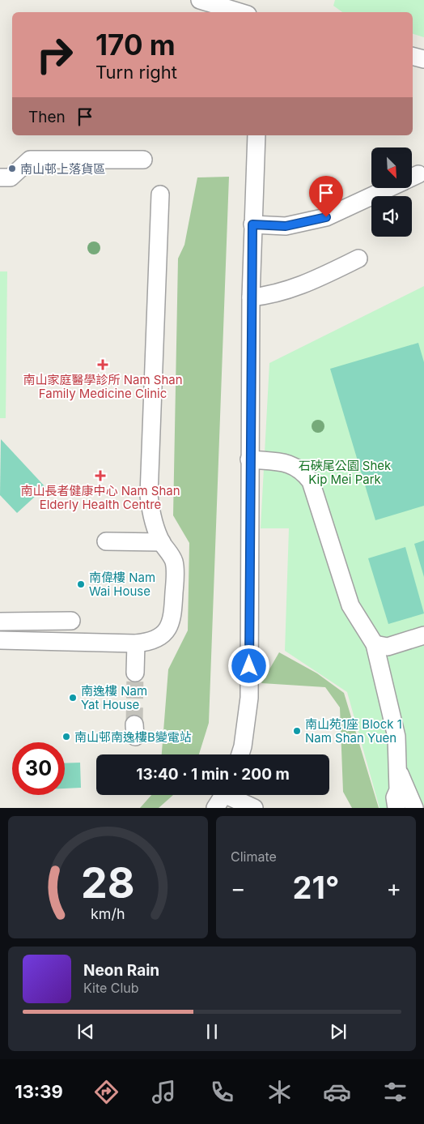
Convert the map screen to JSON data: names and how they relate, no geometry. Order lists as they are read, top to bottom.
{
  "parks": ["石硤尾公園 Shek Kip Mei Park"],
  "places": {
    "other": [
      "南山邨上落貨區",
      "南偉樓 Nam Wai House",
      "南逸樓 Nam Yat House",
      "南山苑1座 Block 1 Nam Shan Yuen",
      "南山邨南逸樓B變電站"
    ],
    "health": ["南山家庭醫學診所 Nam Shan Family Medicine Clinic", "南山長者健康中心 Nam Shan Elderly Health Centre"]
  },
  "north": "bottom right",
  "page": {
    "turn": ["170 m", "Turn right"],
    "then": "Then",
    "limit": "30",
    "trip": "13:40 · 1 min · 200 m",
    "tile": "Climate",
    "heat": ["−", "21°", "+"],
    "song": ["Neon Rain", "Kite Club"],
    "tabs": "13:39",
    "gauge": ["28", "km/h"]
  }
}
